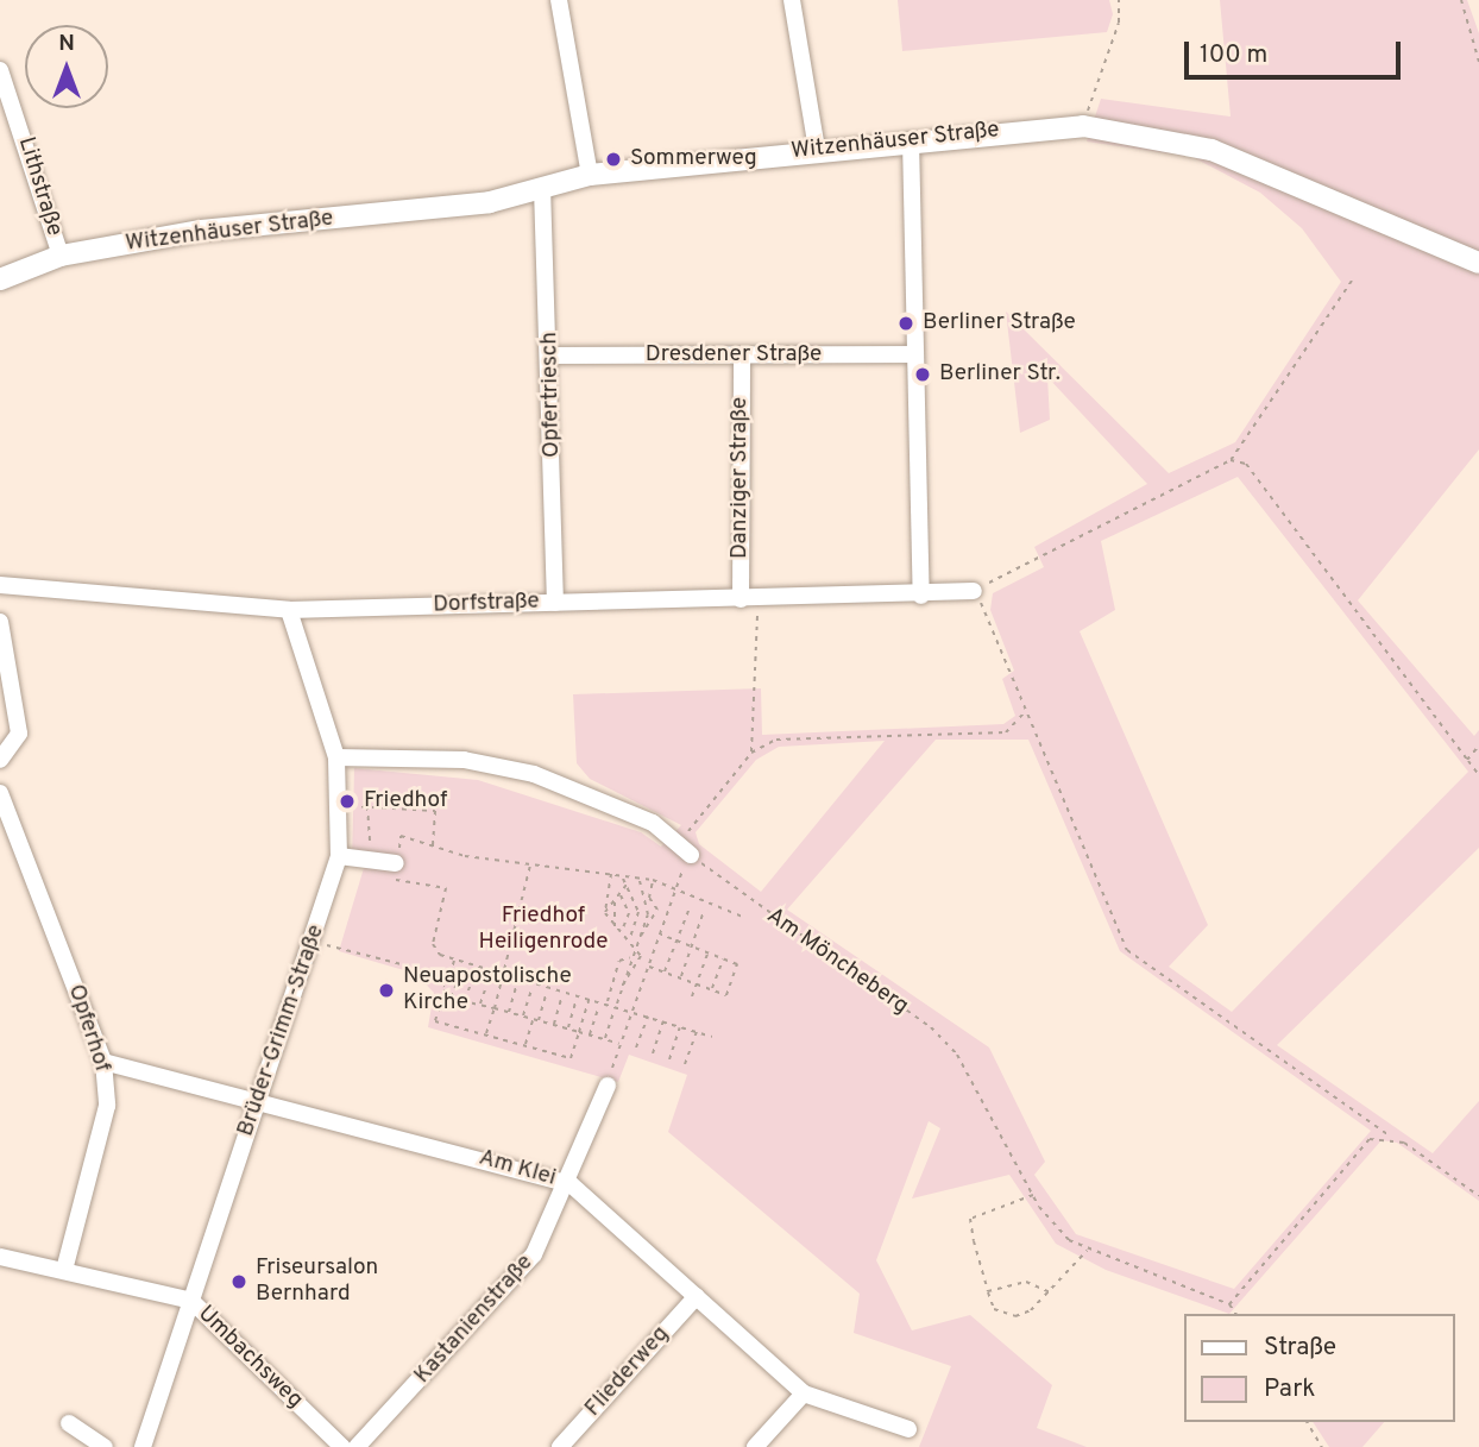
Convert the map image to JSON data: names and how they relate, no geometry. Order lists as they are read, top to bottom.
{
  "streets": {
    "main road": ["Witzenhäuser Straße"],
    "street": [
      "Lithstraße",
      "Dresdener Straße",
      "Opfertriesch",
      "Danziger Straße",
      "Dorfstraße",
      "Opferhof",
      "Brüder-Grimm-Straße",
      "Am Klei",
      "Kastanienstraße",
      "Umbachsweg",
      "Fliederweg"
    ],
    "path": ["Am Möncheberg"]
  },
  "crossings": [
    ["Witzenhäuser Straße", "Lithstraße"],
    ["Witzenhäuser Straße", "Opfertriesch"],
    ["Dresdener Straße", "Opfertriesch"],
    ["Dresdener Straße", "Danziger Straße"],
    ["Opfertriesch", "Dorfstraße"],
    ["Danziger Straße", "Dorfstraße"],
    ["Dorfstraße", "Brüder-Grimm-Straße"],
    ["Opferhof", "Am Klei"],
    ["Opferhof", "Umbachsweg"],
    ["Brüder-Grimm-Straße", "Am Klei"],
    ["Brüder-Grimm-Straße", "Umbachsweg"],
    ["Am Klei", "Kastanienstraße"],
    ["Am Klei", "Fliederweg"]
  ],
  "parks": ["Friedhof Heiligenrode"],
  "places": [
    "Sommerweg",
    "Berliner Straße",
    "Berliner Str.",
    "Friedhof",
    "Neuapostolische Kirche",
    "Friseursalon Bernhard"
  ],
  "legend": ["Straße", "Park"],
  "scale_bar": "100 m",
  "north": "top"
}
